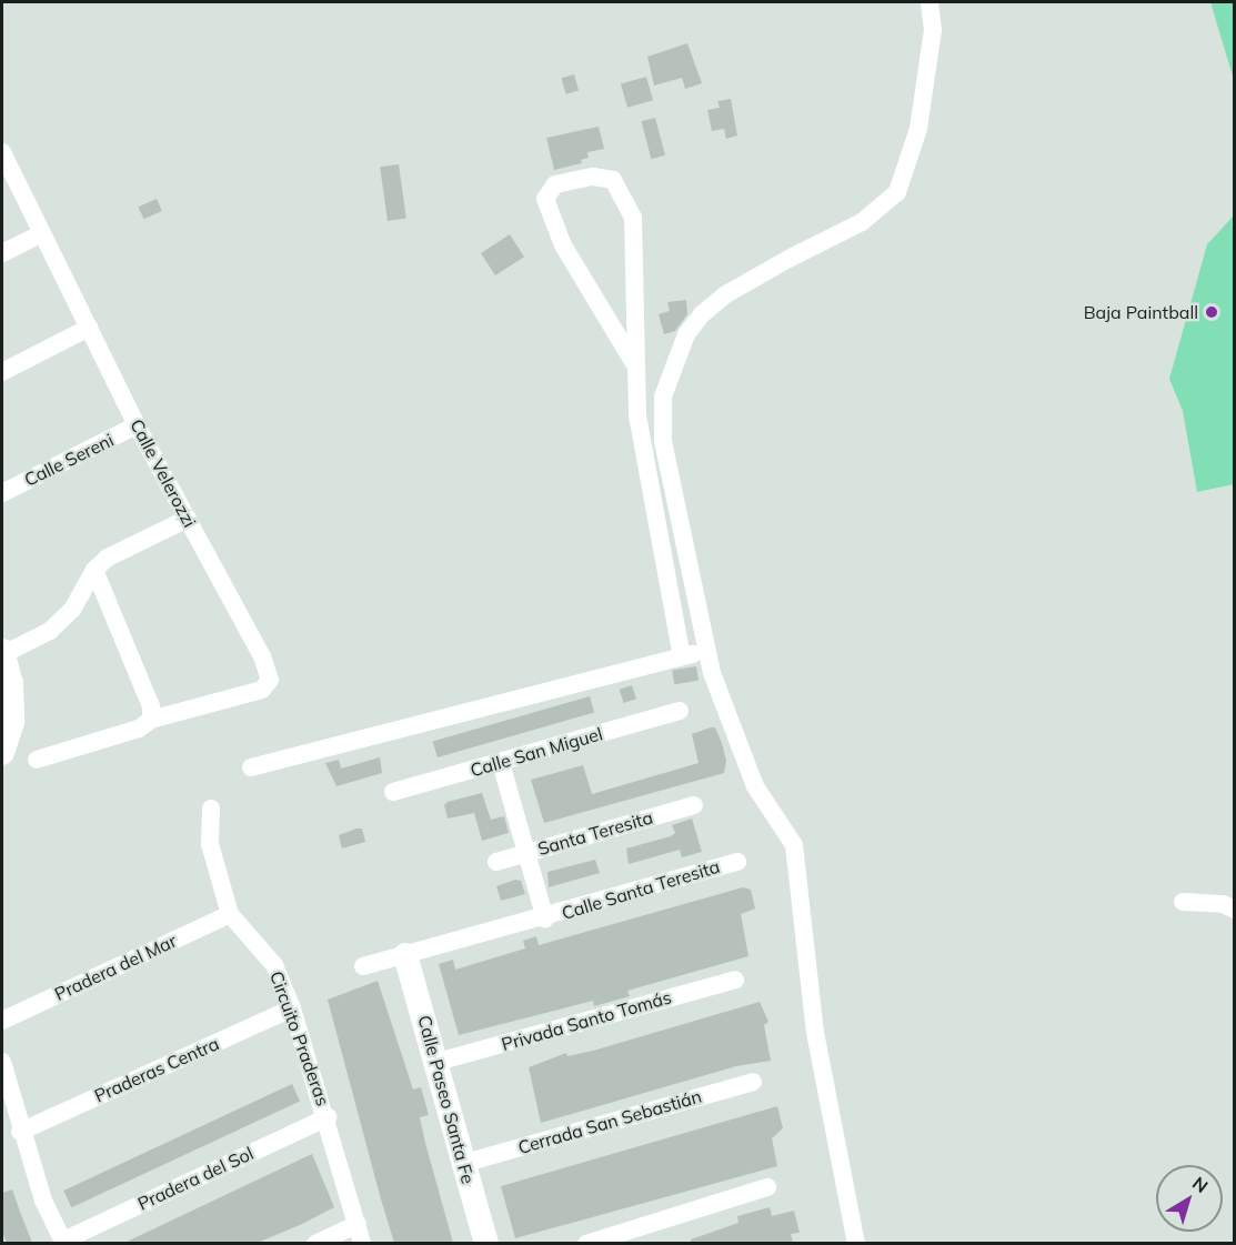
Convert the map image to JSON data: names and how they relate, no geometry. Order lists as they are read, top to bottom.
{
  "streets": {
    "street": [
      "Calle Sereni",
      "Calle Velerozzi",
      "Calle San Miguel",
      "Santa Teresita",
      "Calle Santa Teresita",
      "Pradera del Mar",
      "Privada Santo Tomás",
      "Circuito Praderas",
      "Praderas Centra",
      "Calle Paseo Santa Fe",
      "Cerrada San Sebastián",
      "Pradera del Sol"
    ]
  },
  "crossings": [
    ["Calle Sereni", "Calle Velerozzi"],
    ["Calle San Miguel", "Calle Santa Teresita"],
    ["Santa Teresita", "Calle Santa Teresita"],
    ["Calle Santa Teresita", "Calle Paseo Santa Fe"],
    ["Pradera del Mar", "Circuito Praderas"],
    ["Privada Santo Tomás", "Calle Paseo Santa Fe"],
    ["Circuito Praderas", "Praderas Centra"],
    ["Circuito Praderas", "Pradera del Sol"],
    ["Calle Paseo Santa Fe", "Cerrada San Sebastián"]
  ],
  "places": ["Baja Paintball"],
  "north": "top right"
}
